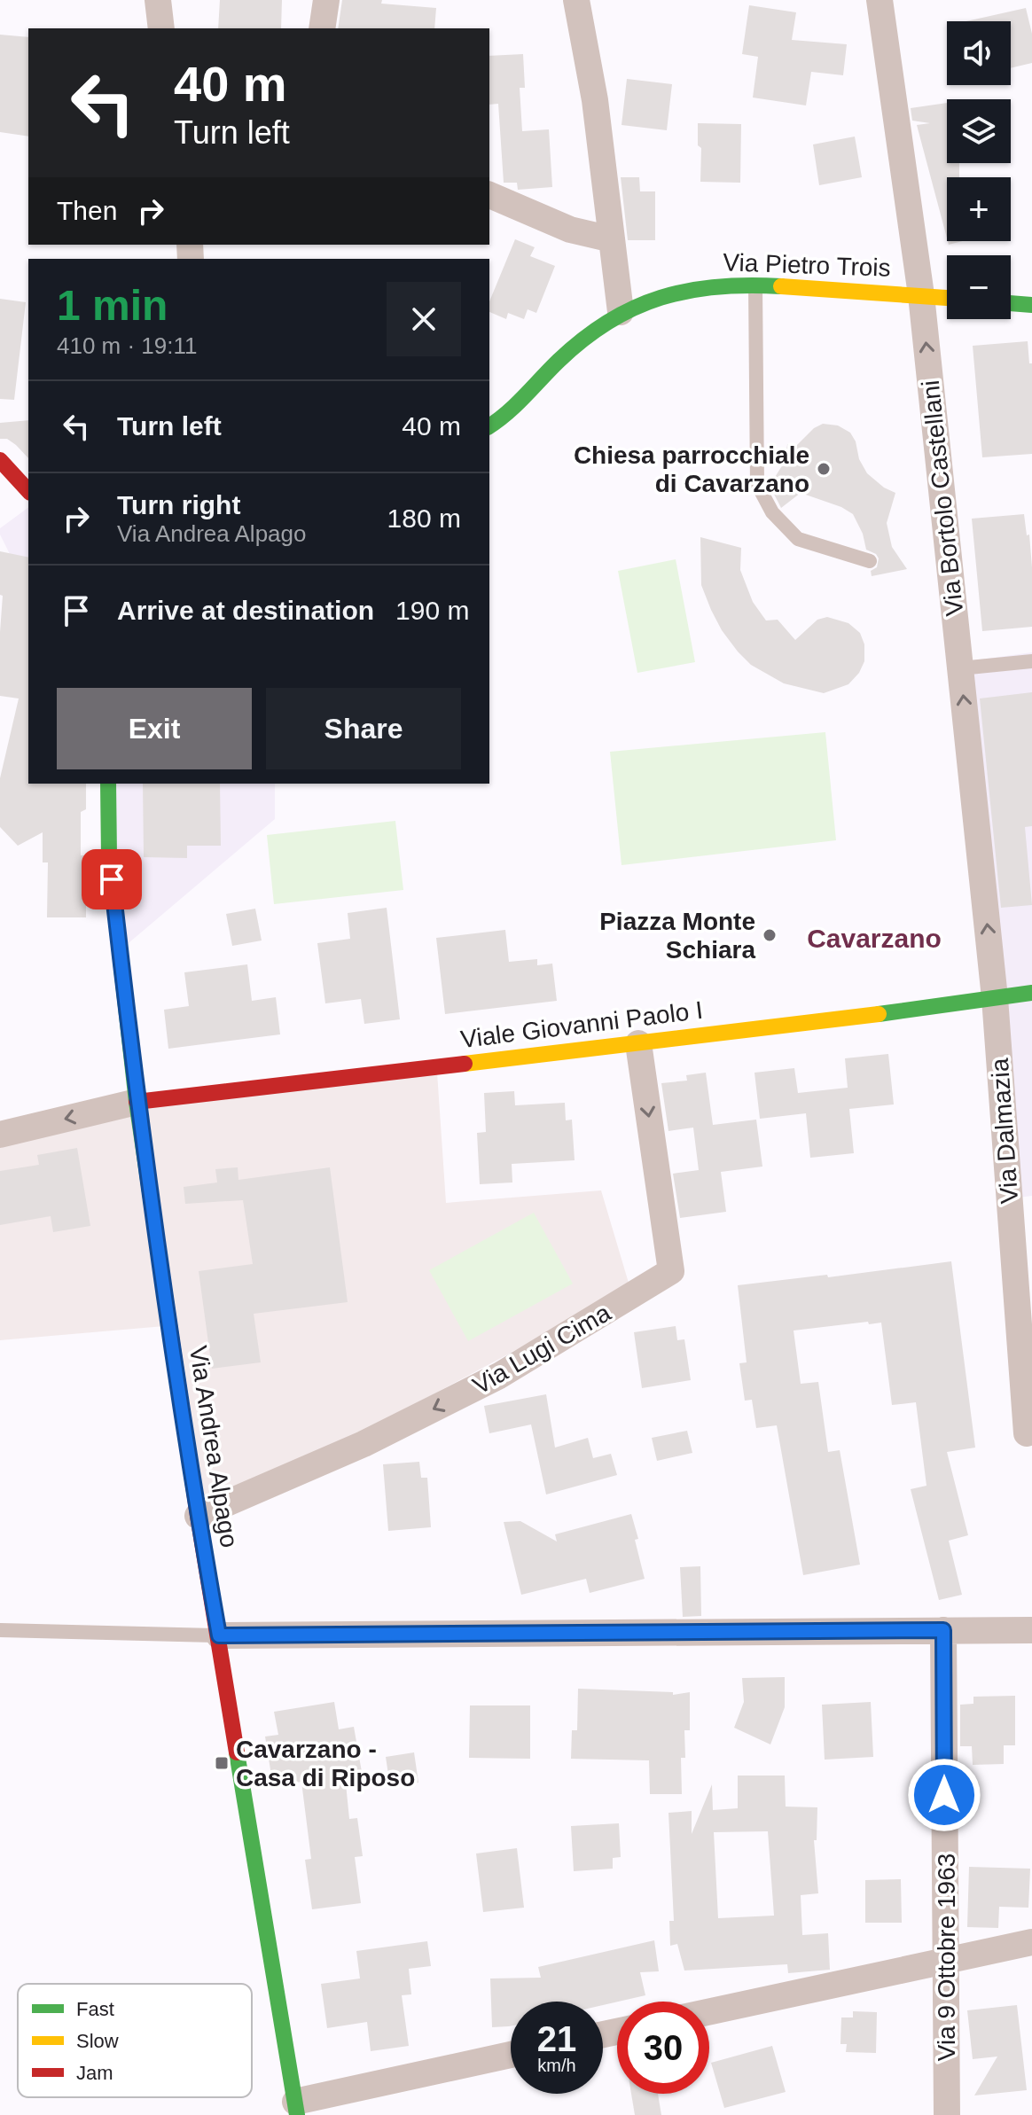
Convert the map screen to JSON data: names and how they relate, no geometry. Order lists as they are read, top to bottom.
{
  "streets": {
    "street": [
      "Via Pietro Trois",
      "Via Bortolo Castellani",
      "Viale Giovanni Paolo I",
      "Via Dalmazia",
      "Via Lugi Cima",
      "Via Andrea Alpago",
      "Via 9 Ottobre 1963"
    ]
  },
  "crossings": [
    ["Via Pietro Trois", "Via Bortolo Castellani"],
    ["Via Bortolo Castellani", "Viale Giovanni Paolo I"],
    ["Via Bortolo Castellani", "Via Dalmazia"],
    ["Viale Giovanni Paolo I", "Via Dalmazia"],
    ["Viale Giovanni Paolo I", "Via Lugi Cima"],
    ["Viale Giovanni Paolo I", "Via Andrea Alpago"],
    ["Via Lugi Cima", "Via Andrea Alpago"]
  ],
  "one_way": ["Via Bortolo Castellani", "Via Lugi Cima"],
  "districts": ["Cavarzano"],
  "places": {
    "other": ["Chiesa parrocchiale di Cavarzano", "Piazza Monte Schiara"],
    "transit": ["Cavarzano - Casa di Riposo"]
  },
  "legend": ["Fast", "Slow", "Jam"],
  "page": {
    "map_buttons": ["+", "−"],
    "turn": ["40 m", "Turn left"],
    "then": "Then",
    "heading": ["1 min", "410 m · 19:11"],
    "list": [
      {
        "name": "Turn left",
        "value": "40 m"
      },
      {
        "name": "Turn right",
        "note": "Via Andrea Alpago",
        "value": "180 m"
      },
      {
        "name": "Arrive at destination",
        "value": "190 m"
      }
    ],
    "buttons": ["Exit", "Share"],
    "speed": "21 km/h",
    "limit": "30"
  }
}
